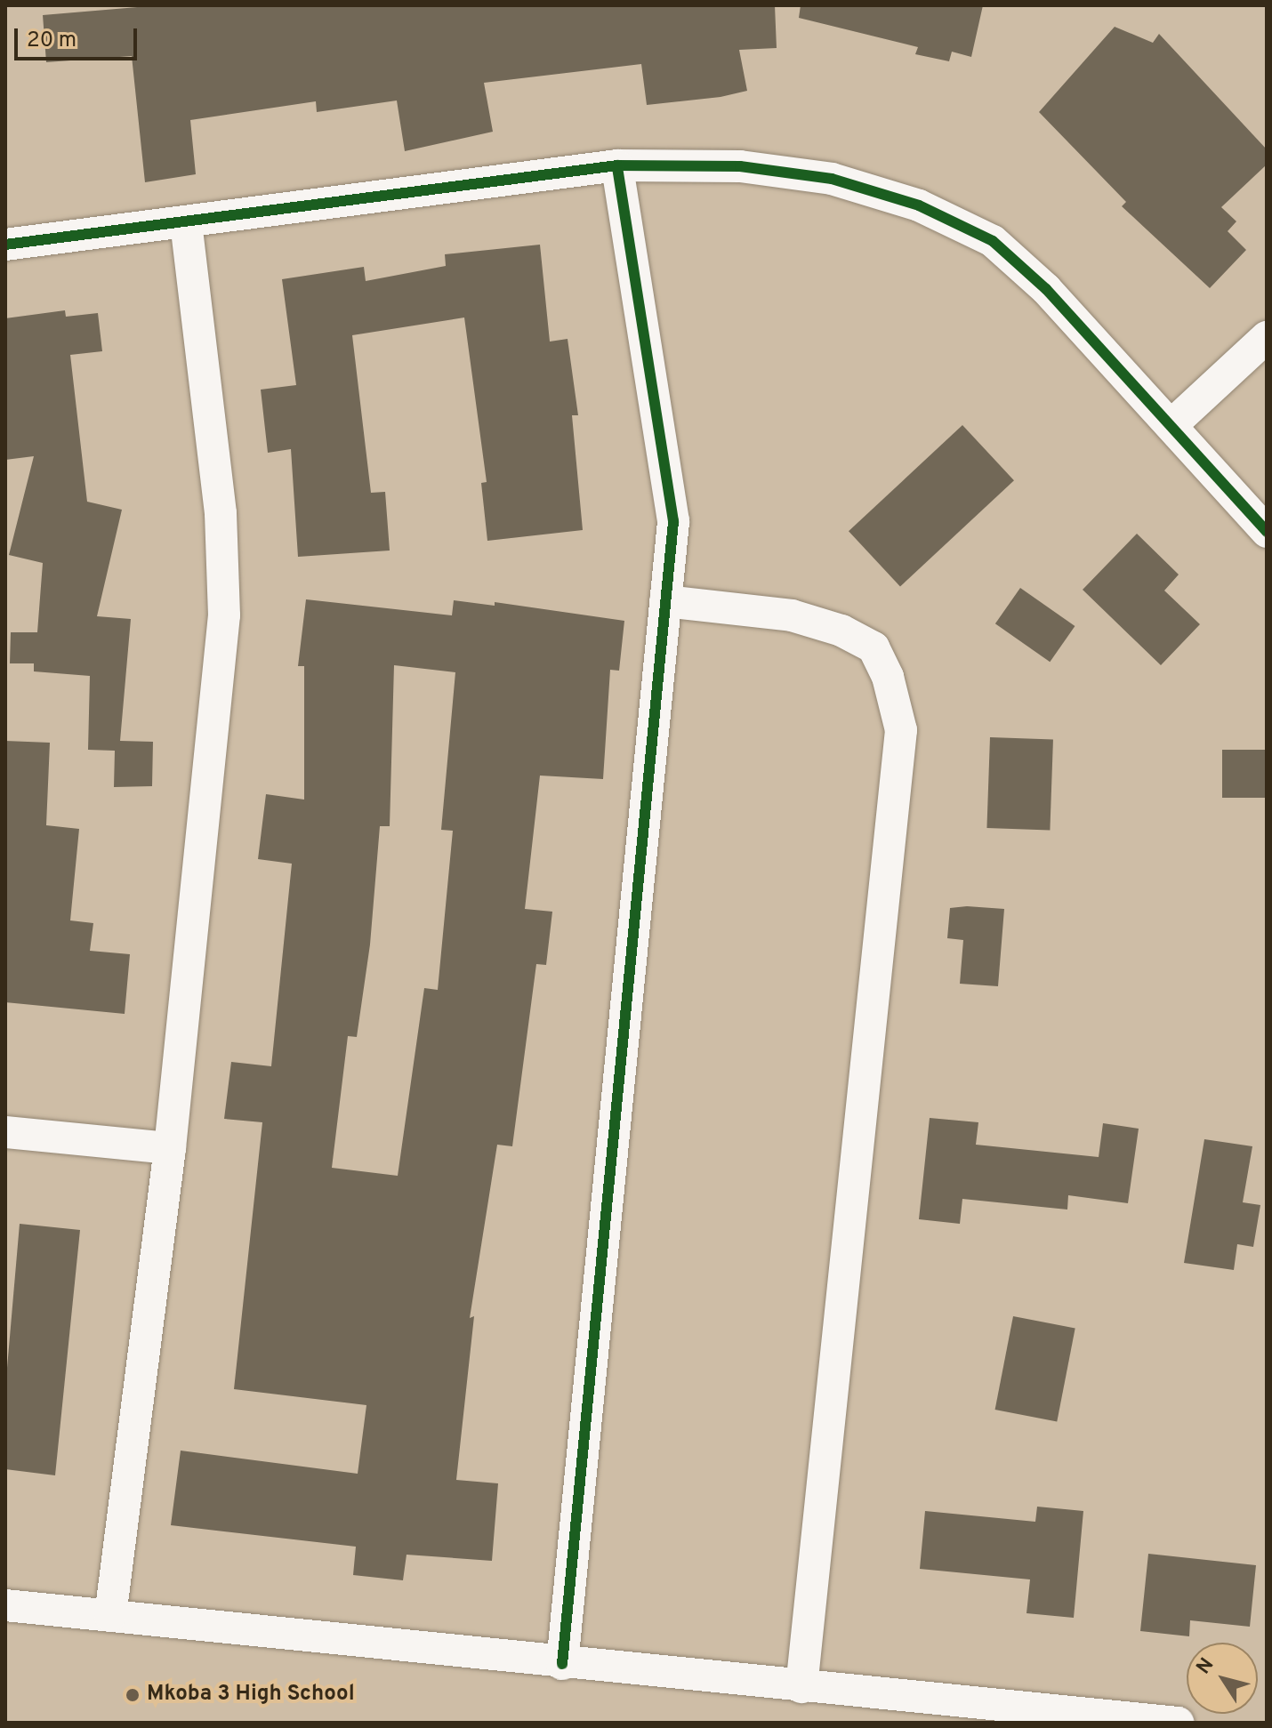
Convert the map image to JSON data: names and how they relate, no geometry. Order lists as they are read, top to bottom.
{
  "places": ["Mkoba 3 High School"],
  "scale_bar": "20 m",
  "north": "top left"
}
